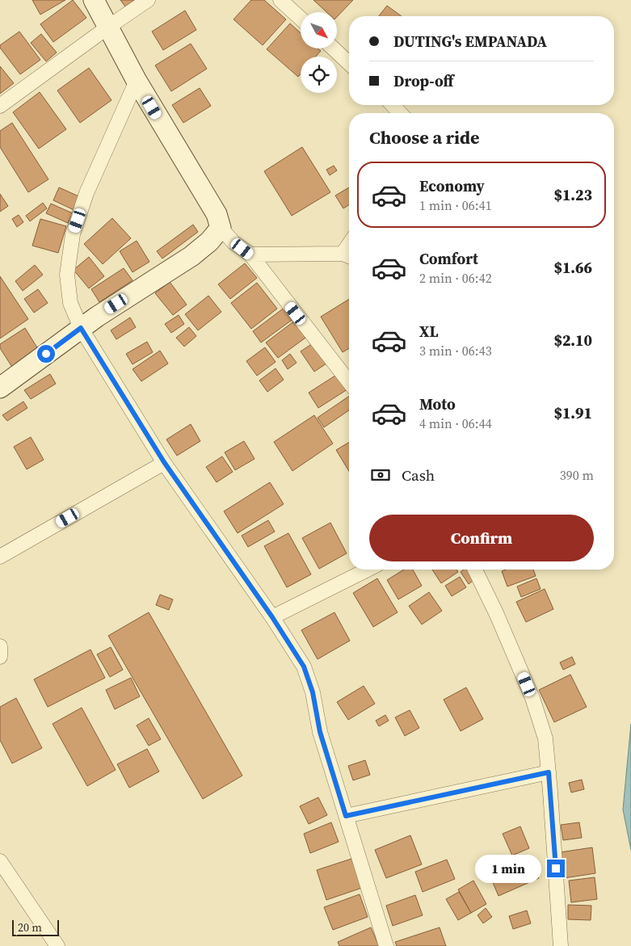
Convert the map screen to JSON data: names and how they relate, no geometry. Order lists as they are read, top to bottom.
{
  "scale_bar": "20 m",
  "north": "bottom right",
  "page": {
    "banner": ["DUTING's EMPANADA", "Drop-off"],
    "heading": "Choose a ride",
    "list": [
      {
        "name": "Economy",
        "note": "1 min · 06:41",
        "value": "$1.23"
      },
      {
        "name": "Comfort",
        "note": "2 min · 06:42",
        "value": "$1.66"
      },
      {
        "name": "XL",
        "note": "3 min · 06:43",
        "value": "$2.10"
      },
      {
        "name": "Moto",
        "note": "4 min · 06:44",
        "value": "$1.91"
      }
    ],
    "pay": ["Cash", "390 m"],
    "buttons": "Confirm",
    "bubble": "1 min",
    "scale": "20 m"
  }
}
